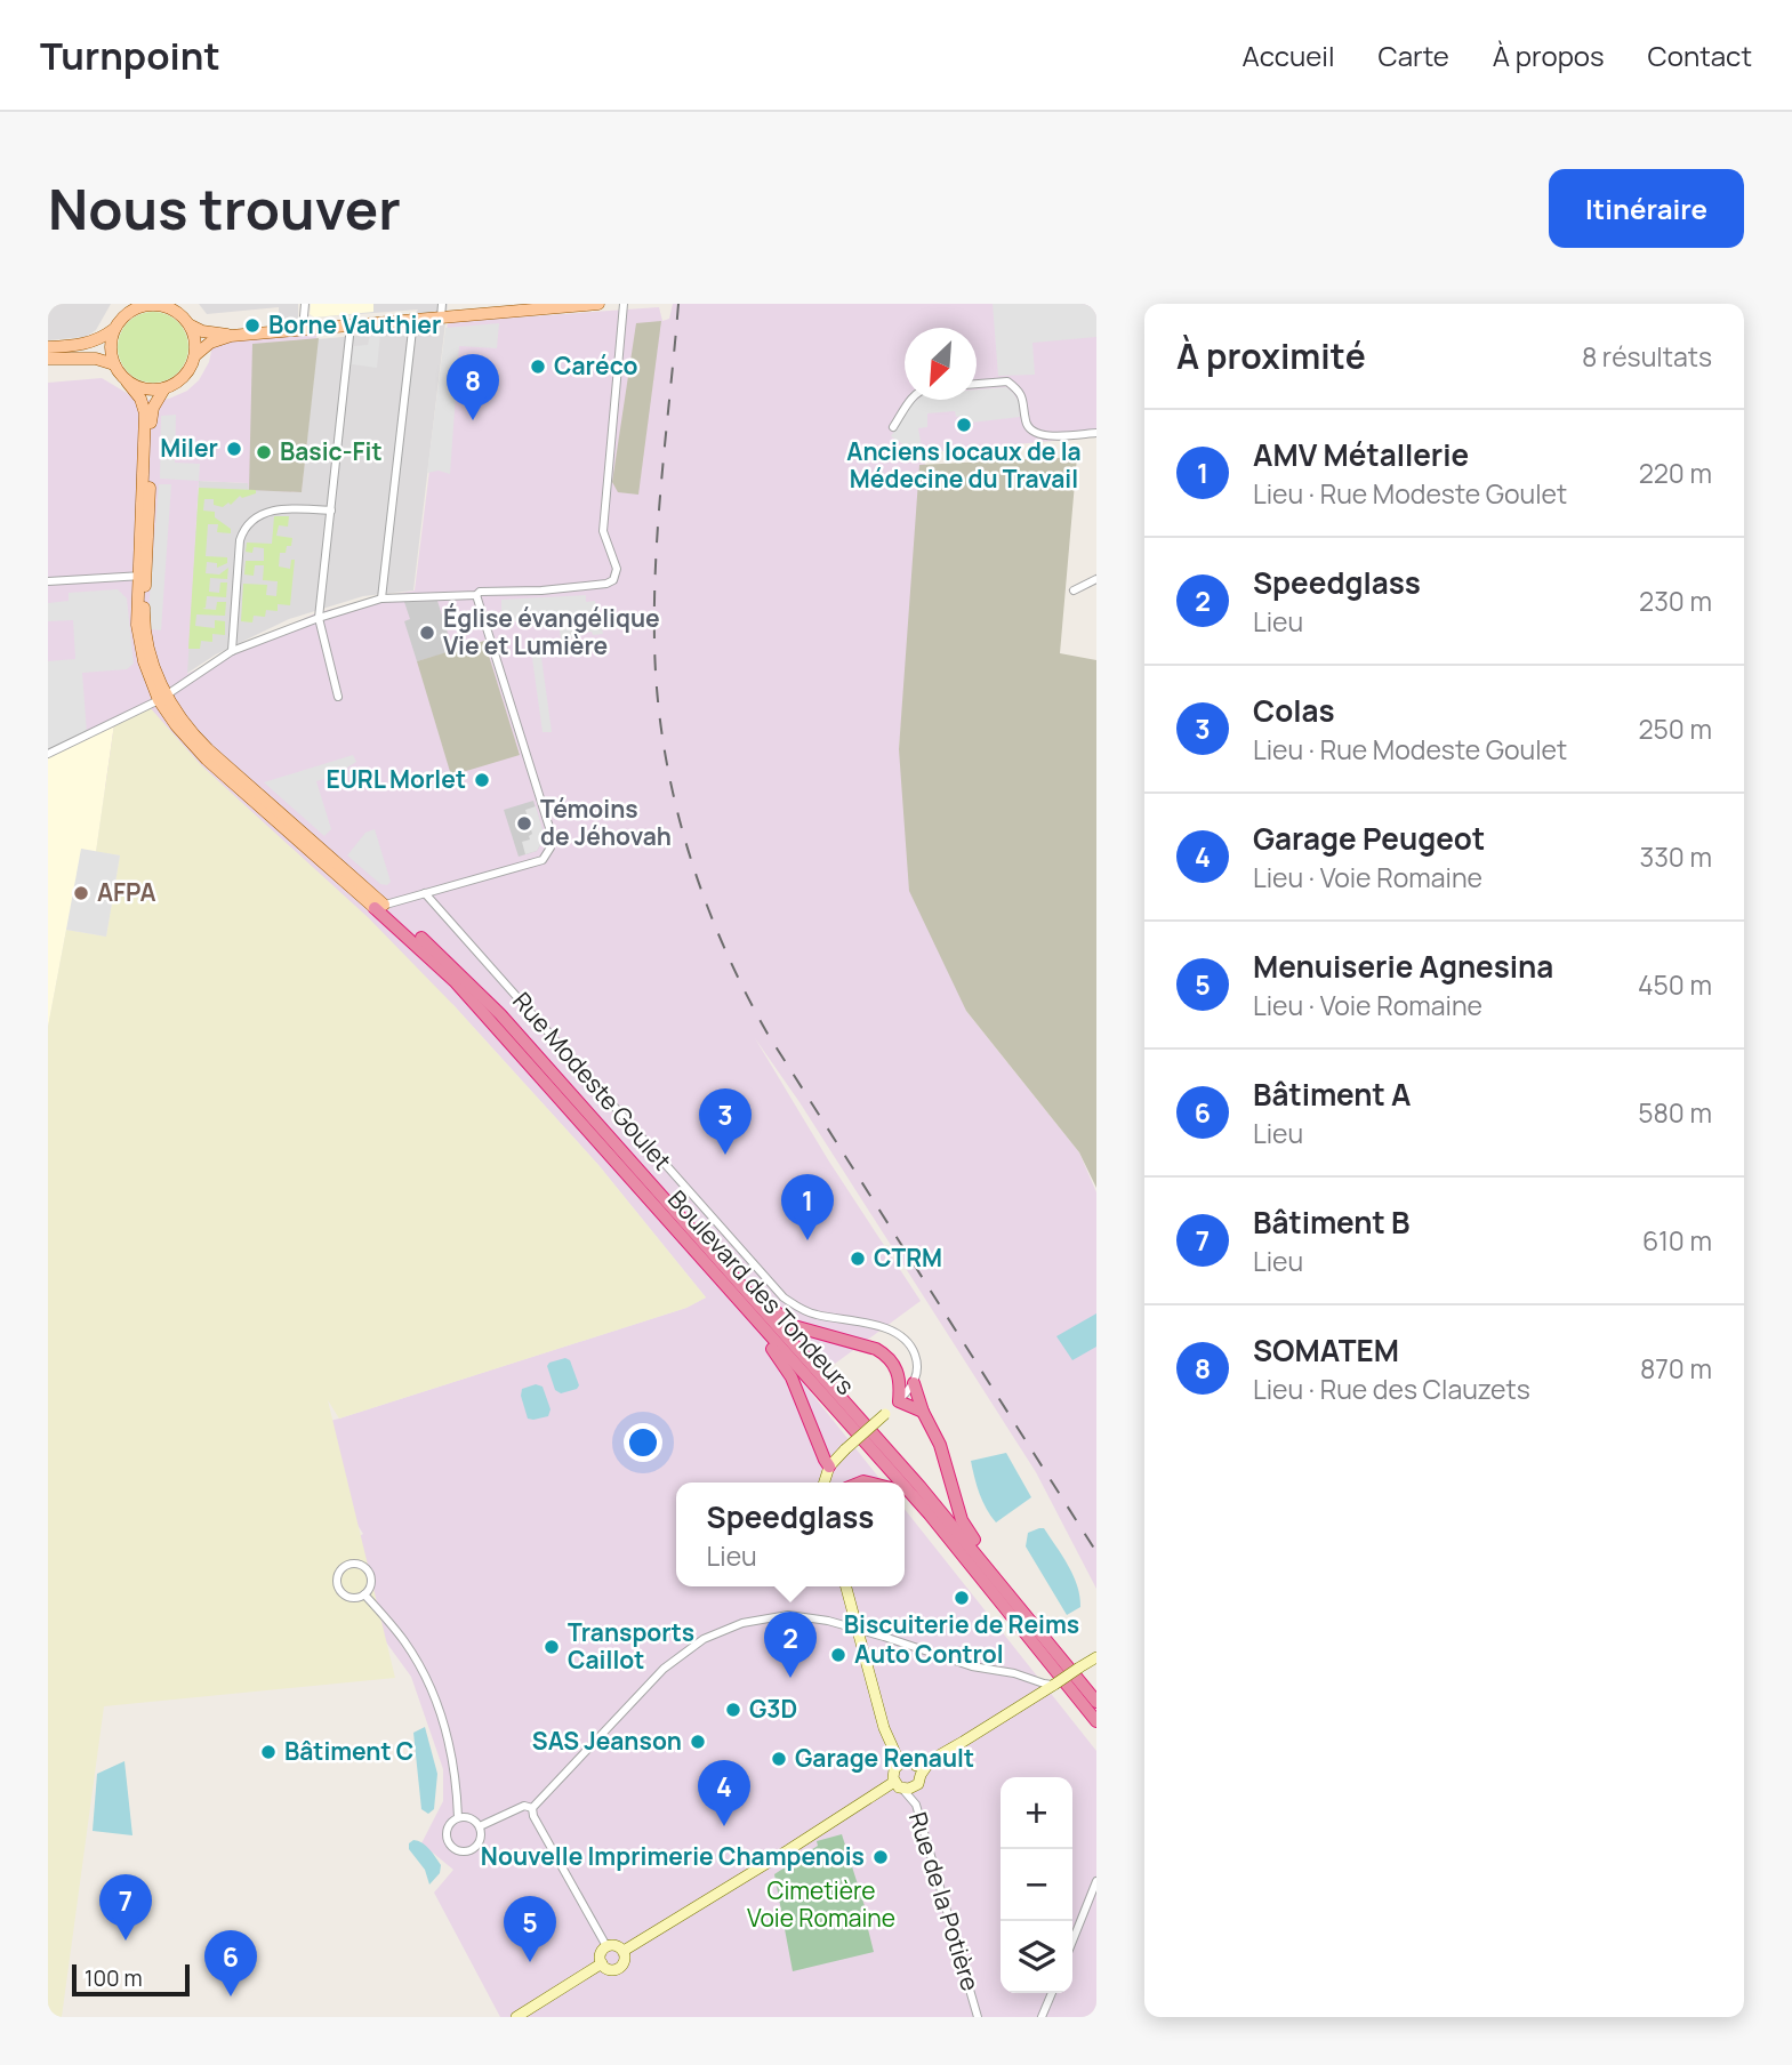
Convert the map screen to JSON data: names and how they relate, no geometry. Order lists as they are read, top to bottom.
{
  "streets": {
    "highway": ["Boulevard des Tondeurs"],
    "street": ["Rue Modeste Goulet", "Rue de la Potière"]
  },
  "parks": ["Cimetière Voie Romaine"],
  "places": [
    "Borne Vauthier",
    "Caréco",
    "Anciens locaux de la Médecine du Travail",
    "Miler",
    "Basic-Fit",
    "Église évangélique Vie et Lumière",
    "EURL Morlet",
    "Témoins de Jéhovah",
    "AFPA",
    "CTRM",
    "Biscuiterie de Reims",
    "Transports Caillot",
    "Auto Control",
    "G3D",
    "SAS Jeanson",
    "Bâtiment C",
    "Garage Renault",
    "Nouvelle Imprimerie Champenois"
  ],
  "scale_bar": "100 m",
  "north": "bottom left",
  "page": {
    "header": "Turnpoint",
    "nav": [
      "Accueil",
      "Carte",
      "À propos",
      "Contact"
    ],
    "buttons": "Itinéraire",
    "title": "Nous trouver",
    "heading": ["À proximité", "8 résultats"],
    "pins": [
      "8",
      "3",
      "1",
      "2",
      "4",
      "7",
      "5",
      "6"
    ],
    "list": [
      {
        "mark": "1",
        "name": "AMV Métallerie",
        "note": "Lieu · Rue Modeste Goulet",
        "value": "220 m"
      },
      {
        "mark": "2",
        "name": "Speedglass",
        "note": "Lieu",
        "value": "230 m"
      },
      {
        "mark": "3",
        "name": "Colas",
        "note": "Lieu · Rue Modeste Goulet",
        "value": "250 m"
      },
      {
        "mark": "4",
        "name": "Garage Peugeot",
        "note": "Lieu · Voie Romaine",
        "value": "330 m"
      },
      {
        "mark": "5",
        "name": "Menuiserie Agnesina",
        "note": "Lieu · Voie Romaine",
        "value": "450 m"
      },
      {
        "mark": "6",
        "name": "Bâtiment A",
        "note": "Lieu",
        "value": "580 m"
      },
      {
        "mark": "7",
        "name": "Bâtiment B",
        "note": "Lieu",
        "value": "610 m"
      },
      {
        "mark": "8",
        "name": "SOMATEM",
        "note": "Lieu · Rue des Clauzets",
        "value": "870 m"
      }
    ],
    "popup": ["Speedglass", "Lieu"],
    "map_buttons": ["+", "−"],
    "scale": "100 m"
  }
}
